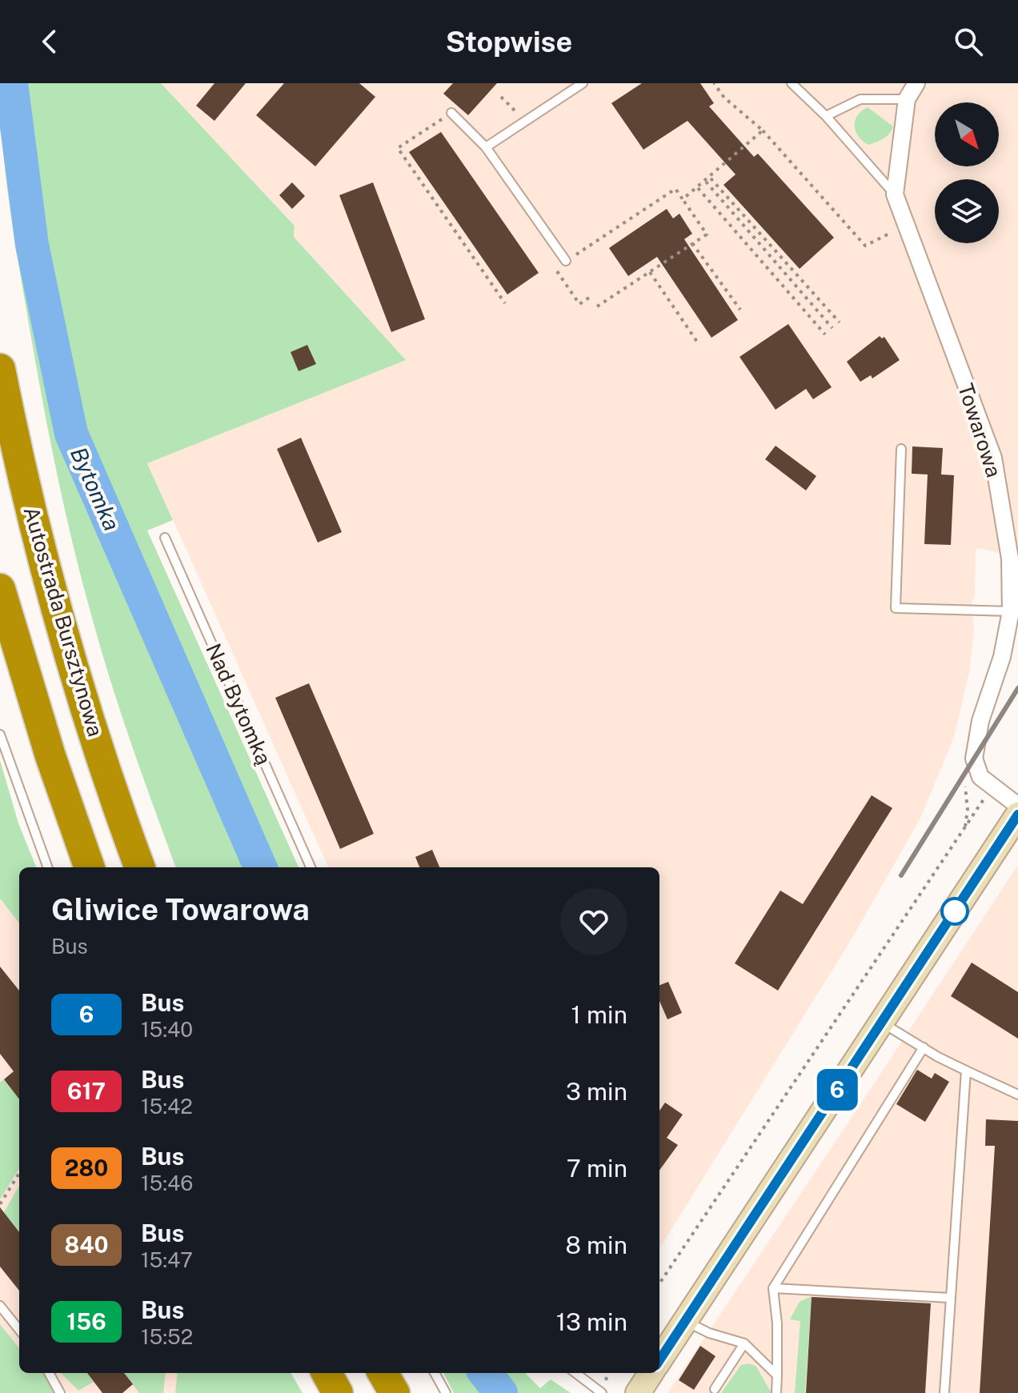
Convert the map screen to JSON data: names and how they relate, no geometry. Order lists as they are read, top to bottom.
{
  "streets": {
    "highway": ["Autostrada Bursztynowa"],
    "street": ["Towarowa"],
    "lane": ["Nad Bytomką"]
  },
  "water": ["Bytomka"],
  "lines": ["bus line 6"],
  "north": "bottom right",
  "page": {
    "header": "Stopwise",
    "on_map": "6",
    "heading": ["Gliwice Towarowa", "Bus"],
    "list": [
      {
        "mark": "6",
        "name": "Bus",
        "note": "15:40",
        "value": "1 min"
      },
      {
        "mark": "617",
        "name": "Bus",
        "note": "15:42",
        "value": "3 min"
      },
      {
        "mark": "280",
        "name": "Bus",
        "note": "15:46",
        "value": "7 min"
      },
      {
        "mark": "840",
        "name": "Bus",
        "note": "15:47",
        "value": "8 min"
      },
      {
        "mark": "156",
        "name": "Bus",
        "note": "15:52",
        "value": "13 min"
      }
    ]
  }
}
